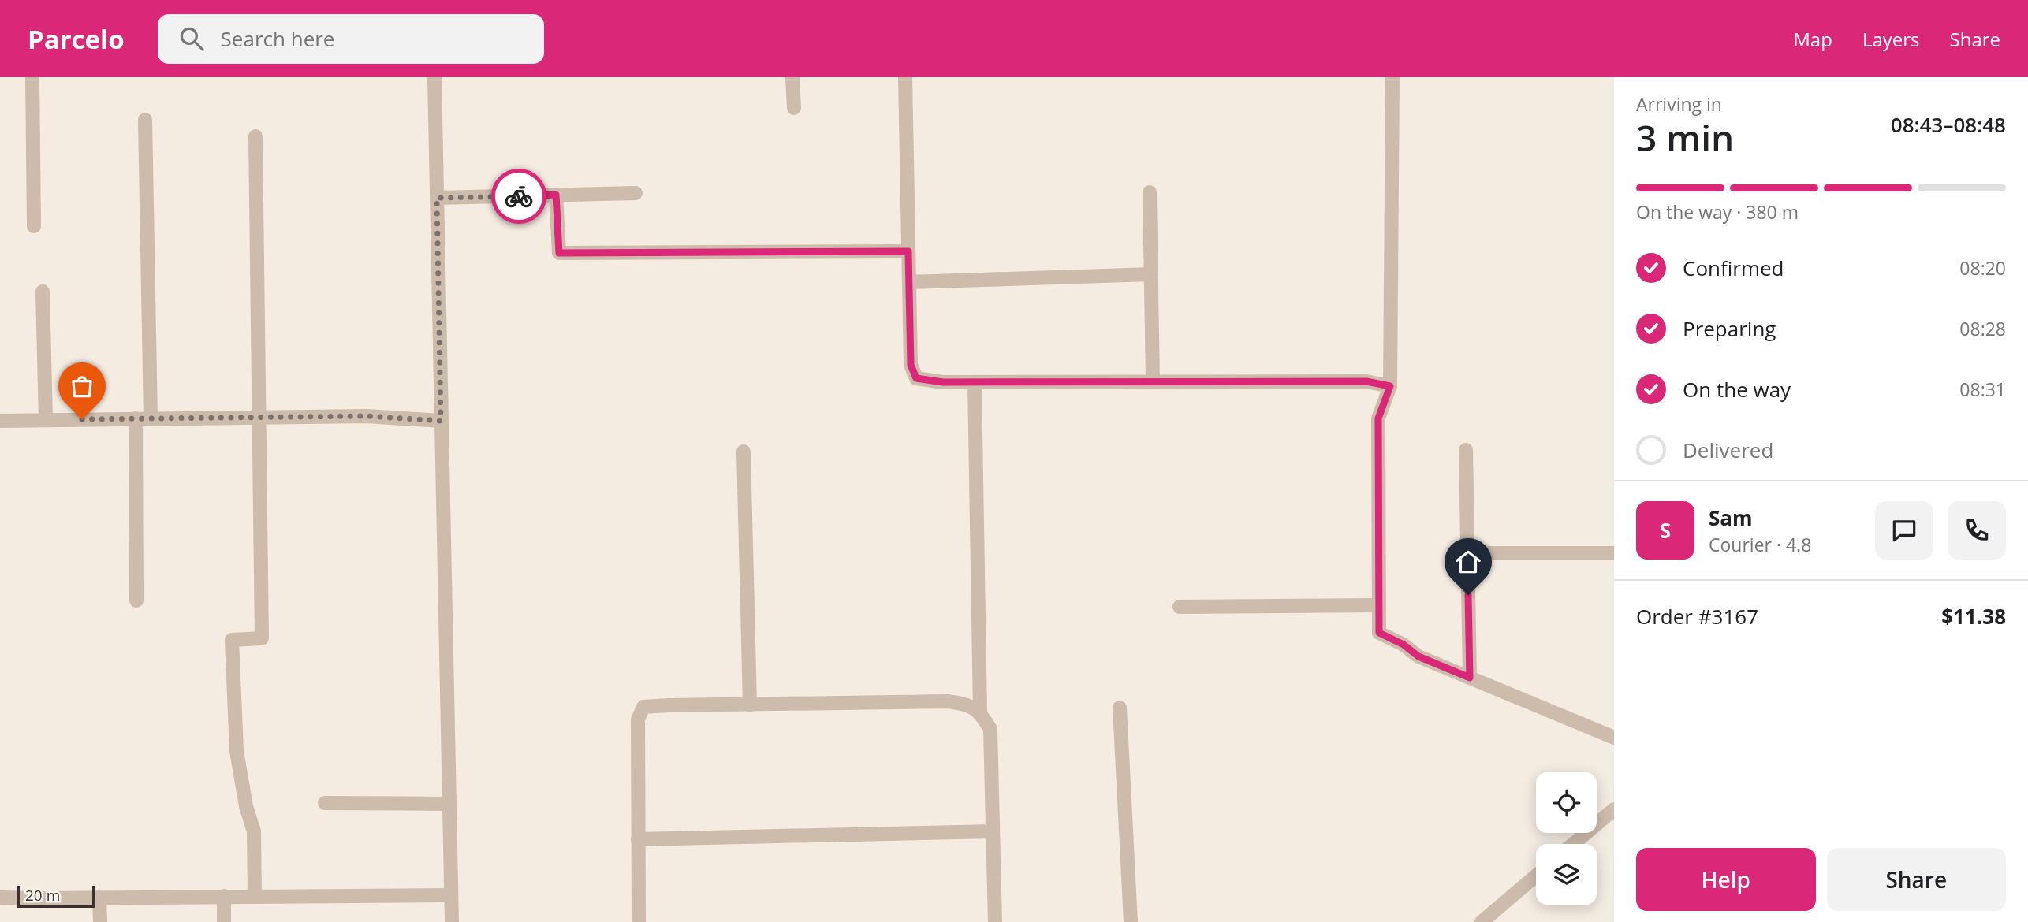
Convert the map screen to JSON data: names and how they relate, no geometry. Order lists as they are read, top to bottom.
{
  "scale_bar": "20 m",
  "page": {
    "header": "Parcelo",
    "search": "Search here",
    "nav": ["Map", "Layers", "Share"],
    "heading": ["3 min", "Arriving in", "08:43–08:48"],
    "panel": [
      "Sam",
      "Courier · 4.8",
      "Order #3167",
      "$11.38"
    ],
    "bar": "On the way · 380 m",
    "list": [
      ["Confirmed", "08:20"],
      ["Preparing", "08:28"],
      ["On the way", "08:31"],
      "Delivered"
    ],
    "round": "S",
    "buttons": ["Help", "Share"],
    "scale": "20 m"
  }
}
